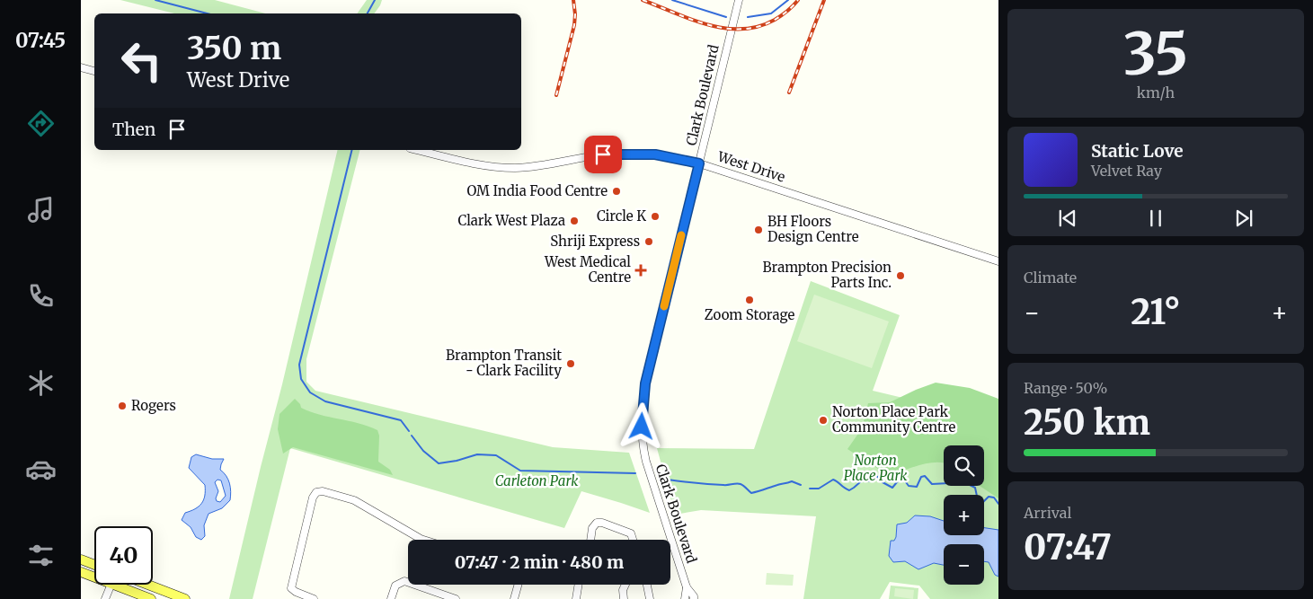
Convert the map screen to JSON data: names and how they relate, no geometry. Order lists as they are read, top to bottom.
{
  "streets": {
    "street": ["Clark Boulevard", "West Drive"]
  },
  "crossings": [
    ["Clark Boulevard", "West Drive"]
  ],
  "parks": ["Norton Place Park", "Carleton Park"],
  "places": {
    "other": [
      "OM India Food Centre",
      "Circle K",
      "Clark West Plaza",
      "BH Floors Design Centre",
      "Shriji Express",
      "Brampton Precision Parts Inc.",
      "Zoom Storage",
      "Brampton Transit - Clark Facility",
      "Rogers",
      "Norton Place Park Community Centre"
    ],
    "health": ["West Medical Centre"]
  },
  "page": {
    "tabs": "07:45",
    "tile": [
      ["35", "km/h"],
      "Climate",
      ["Range · 50%", "250 km"],
      ["Arrival", "07:47"]
    ],
    "turn": ["350 m", "West Drive"],
    "then": "Then",
    "song": ["Static Love", "Velvet Ray"],
    "heat": ["−", "21°", "+"],
    "map_buttons": ["+", "−"],
    "limit": "40",
    "trip": "07:47 · 2 min · 480 m"
  }
}
